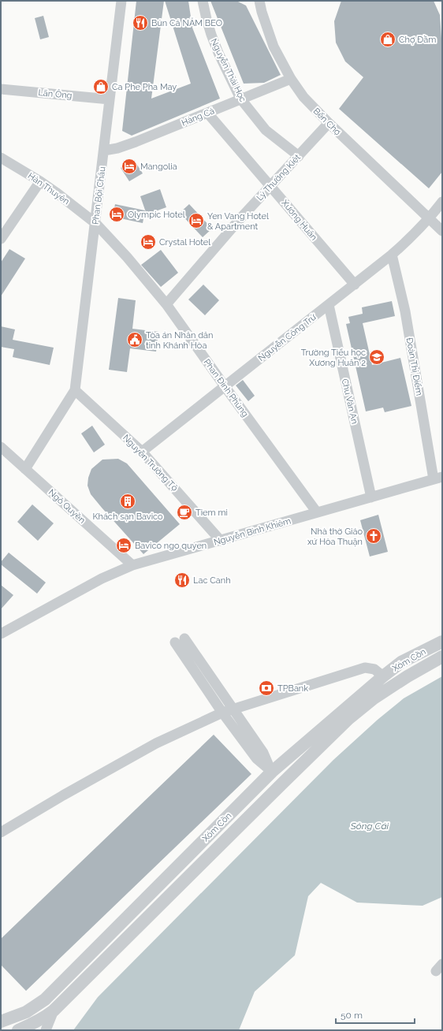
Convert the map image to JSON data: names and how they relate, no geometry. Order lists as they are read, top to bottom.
{
  "streets": {
    "street": [
      "Nguyễn Thái Học",
      "Lãn Ông",
      "Hàng Cá",
      "Bến Chợ",
      "Lý Thường Kiệt",
      "Hàn Thuyên",
      "Phan Bội Châu",
      "Xương Huân",
      "Nguyễn Công Trứ",
      "Đoàn Thị Điểm",
      "Phan Đình Phùng",
      "Chu Văn An",
      "Nguyễn Trường Tộ",
      "Ngô Quyền",
      "Nguyễn Bình Khiêm",
      "Xóm Cồn"
    ]
  },
  "crossings": [
    ["Nguyễn Thái Học", "Hàng Cá"],
    ["Nguyễn Thái Học", "Lý Thường Kiệt"],
    ["Lãn Ông", "Phan Bội Châu"],
    ["Hàng Cá", "Bến Chợ"],
    ["Hàng Cá", "Phan Bội Châu"],
    ["Hàng Cá", "Xương Huân"],
    ["Bến Chợ", "Lý Thường Kiệt"],
    ["Bến Chợ", "Nguyễn Công Trứ"],
    ["Lý Thường Kiệt", "Xương Huân"],
    ["Lý Thường Kiệt", "Phan Đình Phùng"],
    ["Hàn Thuyên", "Phan Bội Châu"],
    ["Hàn Thuyên", "Phan Đình Phùng"],
    ["Phan Bội Châu", "Phan Đình Phùng"],
    ["Phan Bội Châu", "Nguyễn Trường Tộ"],
    ["Xương Huân", "Nguyễn Công Trứ"],
    ["Nguyễn Công Trứ", "Đoàn Thị Điểm"],
    ["Nguyễn Công Trứ", "Phan Đình Phùng"],
    ["Nguyễn Công Trứ", "Chu Văn An"],
    ["Nguyễn Công Trứ", "Nguyễn Trường Tộ"],
    ["Đoàn Thị Điểm", "Nguyễn Bình Khiêm"],
    ["Phan Đình Phùng", "Nguyễn Bình Khiêm"],
    ["Chu Văn An", "Nguyễn Bình Khiêm"],
    ["Nguyễn Trường Tộ", "Nguyễn Bình Khiêm"],
    ["Ngô Quyền", "Nguyễn Bình Khiêm"]
  ],
  "water": ["Sông Cái"],
  "places": {
    "restaurant": ["Bún Cá NĂM BEO", "Lac Canh"],
    "shop": ["Chợ Đầm", "Ca Phe Pha May"],
    "hotel": [
      "Mangolia",
      "Olympic Hotel",
      "Yen Vang Hotel & Apartment",
      "Crystal Hotel",
      "Bavico ngo quyen"
    ],
    "public building": ["Tòa án Nhân dân tỉnh Khánh Hòa"],
    "school or university": ["Trường Tiểu học Xương Huân 2"],
    "building": ["Khách sạn Bavico"],
    "cafe": ["Tiem mi"],
    "church": ["Nhà thờ Giáo xứ Hòa Thuận"],
    "bank": ["TPBank"]
  },
  "scale_bar": "50 m"
}
